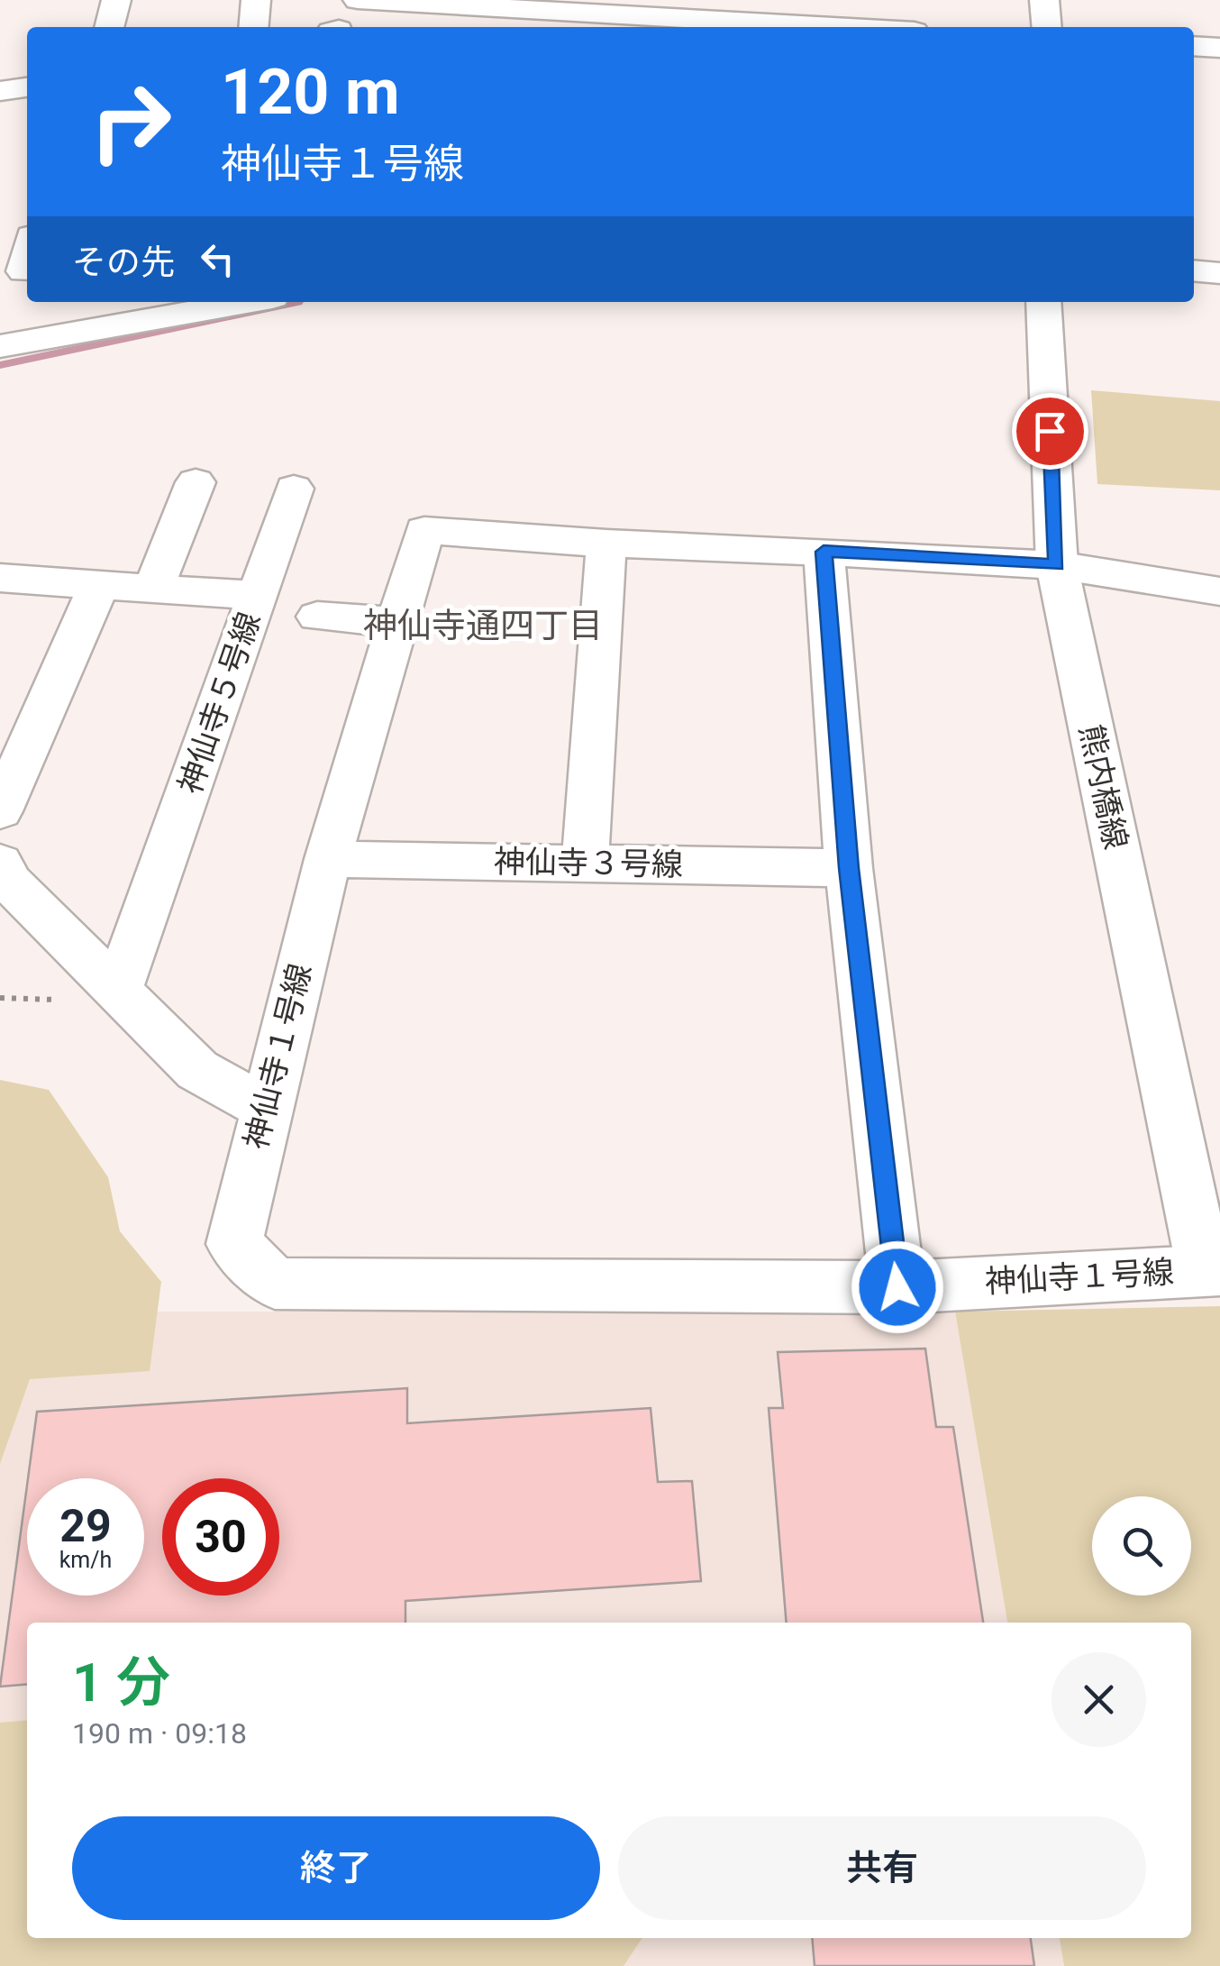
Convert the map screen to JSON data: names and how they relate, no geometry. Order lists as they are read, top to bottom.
{
  "streets": {
    "street": [
      "神仙寺５号線",
      "熊内橋線",
      "神仙寺３号線",
      "神仙寺１号線"
    ]
  },
  "crossings": [
    ["熊内橋線", "神仙寺１号線"],
    ["神仙寺３号線", "神仙寺１号線"]
  ],
  "districts": ["神仙寺通四丁目"],
  "page": {
    "turn": ["120 m", "神仙寺１号線"],
    "then": "その先",
    "speed": "29 km/h",
    "limit": "30",
    "heading": ["1 分", "190 m · 09:18"],
    "buttons": ["終了", "共有"]
  }
}
